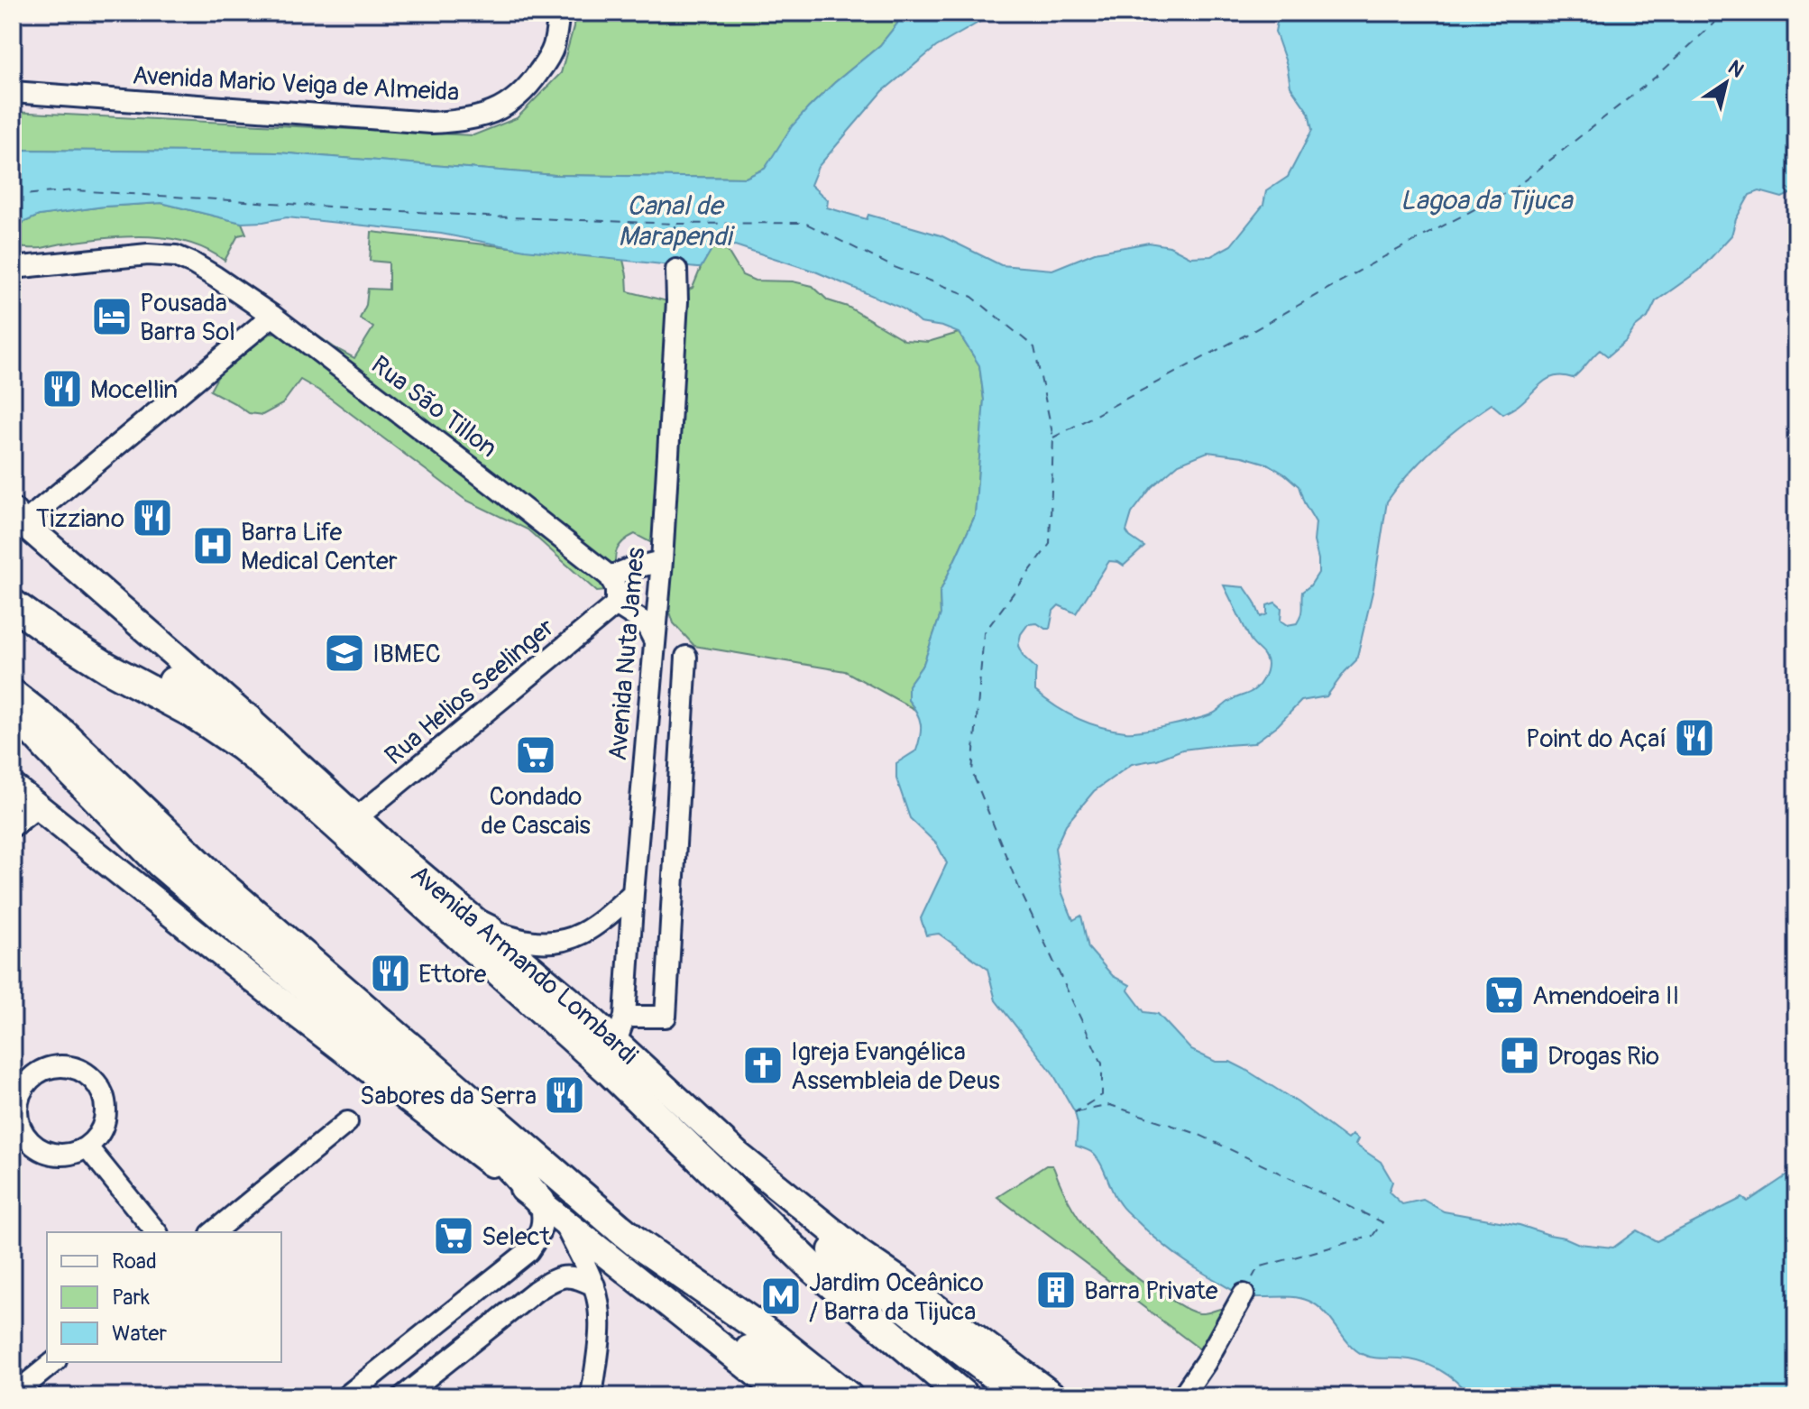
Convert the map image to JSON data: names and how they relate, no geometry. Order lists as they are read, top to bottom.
{
  "streets": {
    "highway": ["Avenida Armando Lombardi"],
    "street": [
      "Avenida Mario Veiga de Almeida",
      "Rua São Tillon",
      "Avenida Nuta James",
      "Rua Helios Seelinger"
    ]
  },
  "crossings": [
    ["Avenida Nuta James", "Avenida Armando Lombardi"],
    ["Rua Helios Seelinger", "Avenida Armando Lombardi"]
  ],
  "water": ["Lagoa da Tijuca", "Canal de Marapendi"],
  "places": {
    "hotel": ["Pousada Barra Sol"],
    "restaurant": [
      "Mocellin",
      "Tizziano",
      "Point do Açaí",
      "Ettore",
      "Sabores da Serra"
    ],
    "hospital": ["Barra Life Medical Center"],
    "school or university": ["IBMEC"],
    "supermarket": ["Condado de Cascais", "Amendoeira II", "Select"],
    "pharmacy": ["Drogas Rio"],
    "church": ["Igreja Evangélica Assembleia de Deus"],
    "building": ["Barra Private"],
    "metro station": ["Jardim Oceânico / Barra da Tijuca"]
  },
  "legend": ["Road", "Park", "Water"],
  "north": "top right"
}
